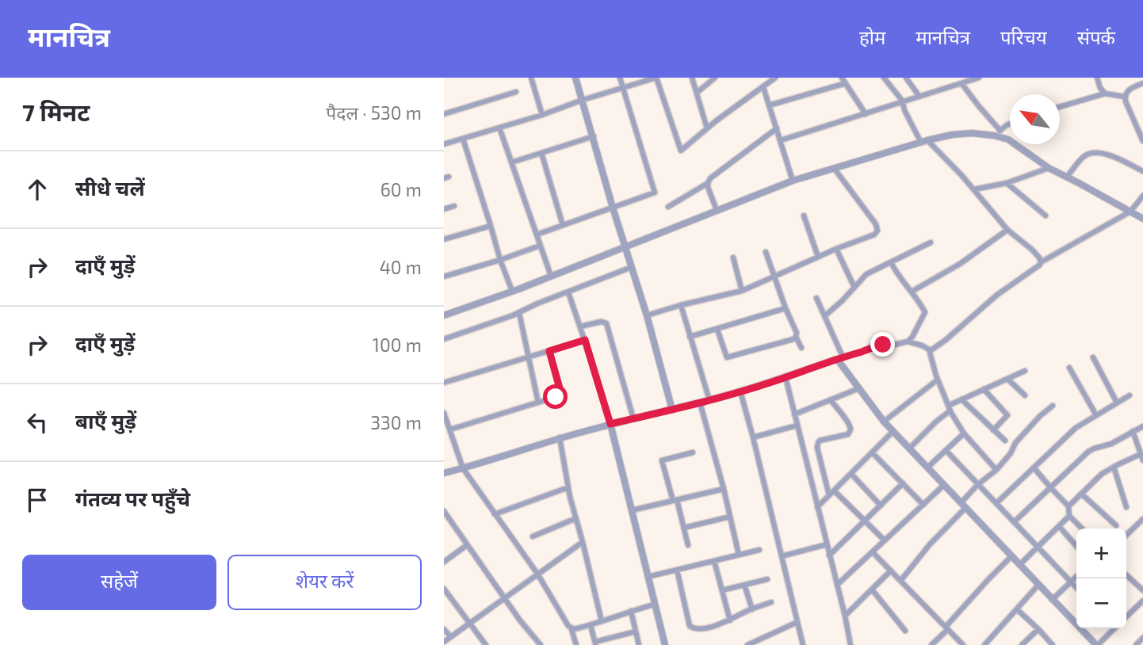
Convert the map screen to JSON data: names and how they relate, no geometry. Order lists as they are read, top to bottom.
{
  "north": "top left",
  "page": {
    "header": "मानचित्र",
    "nav": [
      "होम",
      "मानचित्र",
      "परिचय",
      "संपर्क"
    ],
    "heading": ["7 मिनट", "पैदल · 530 m"],
    "list": [
      ["सीधे चलें", "60 m"],
      ["दाएँ मुड़ें", "40 m"],
      ["दाएँ मुड़ें", "100 m"],
      ["बाएँ मुड़ें", "330 m"],
      "गंतव्य पर पहुँचे"
    ],
    "map_buttons": ["+", "−"],
    "buttons": ["सहेजें", "शेयर करें"]
  }
}
